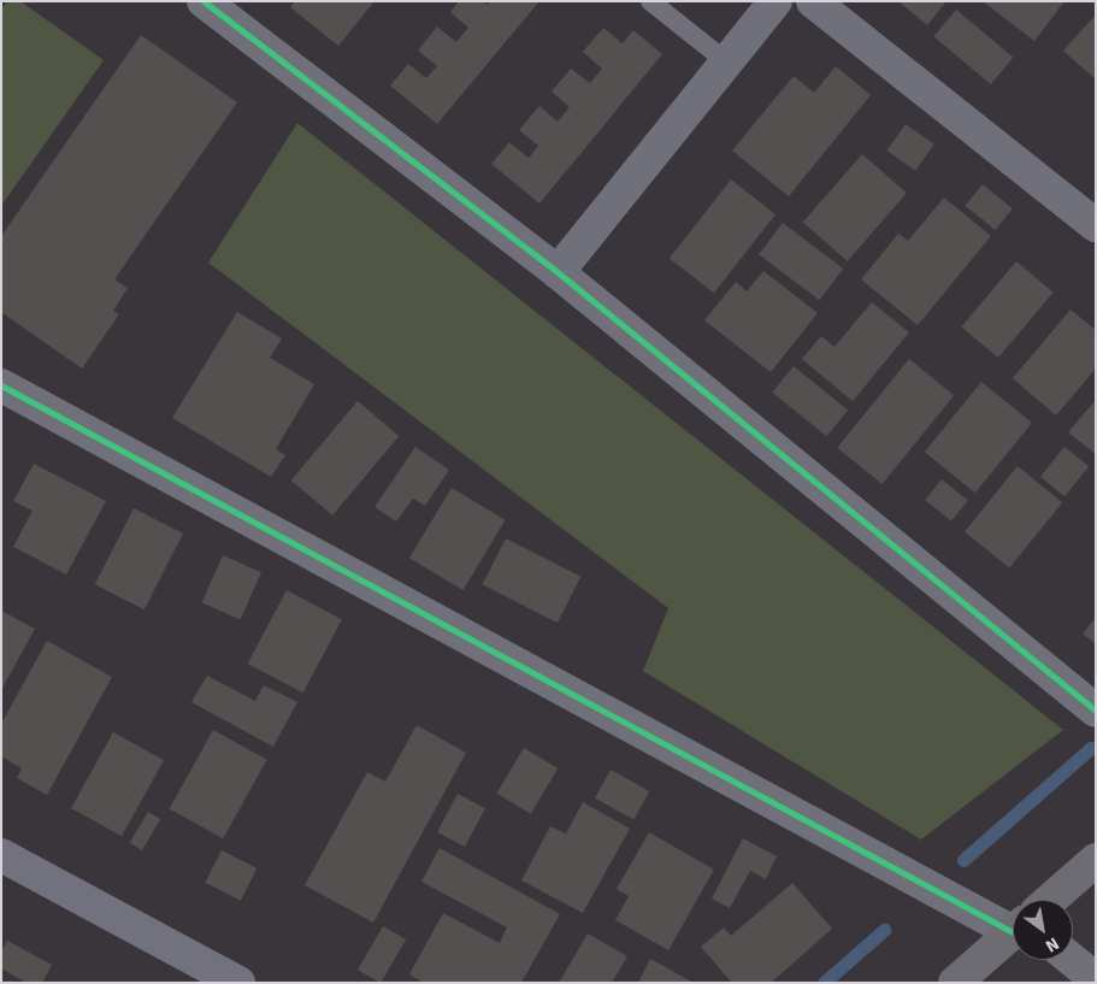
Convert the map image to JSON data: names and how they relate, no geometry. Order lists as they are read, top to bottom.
{
  "north": "bottom right"
}
